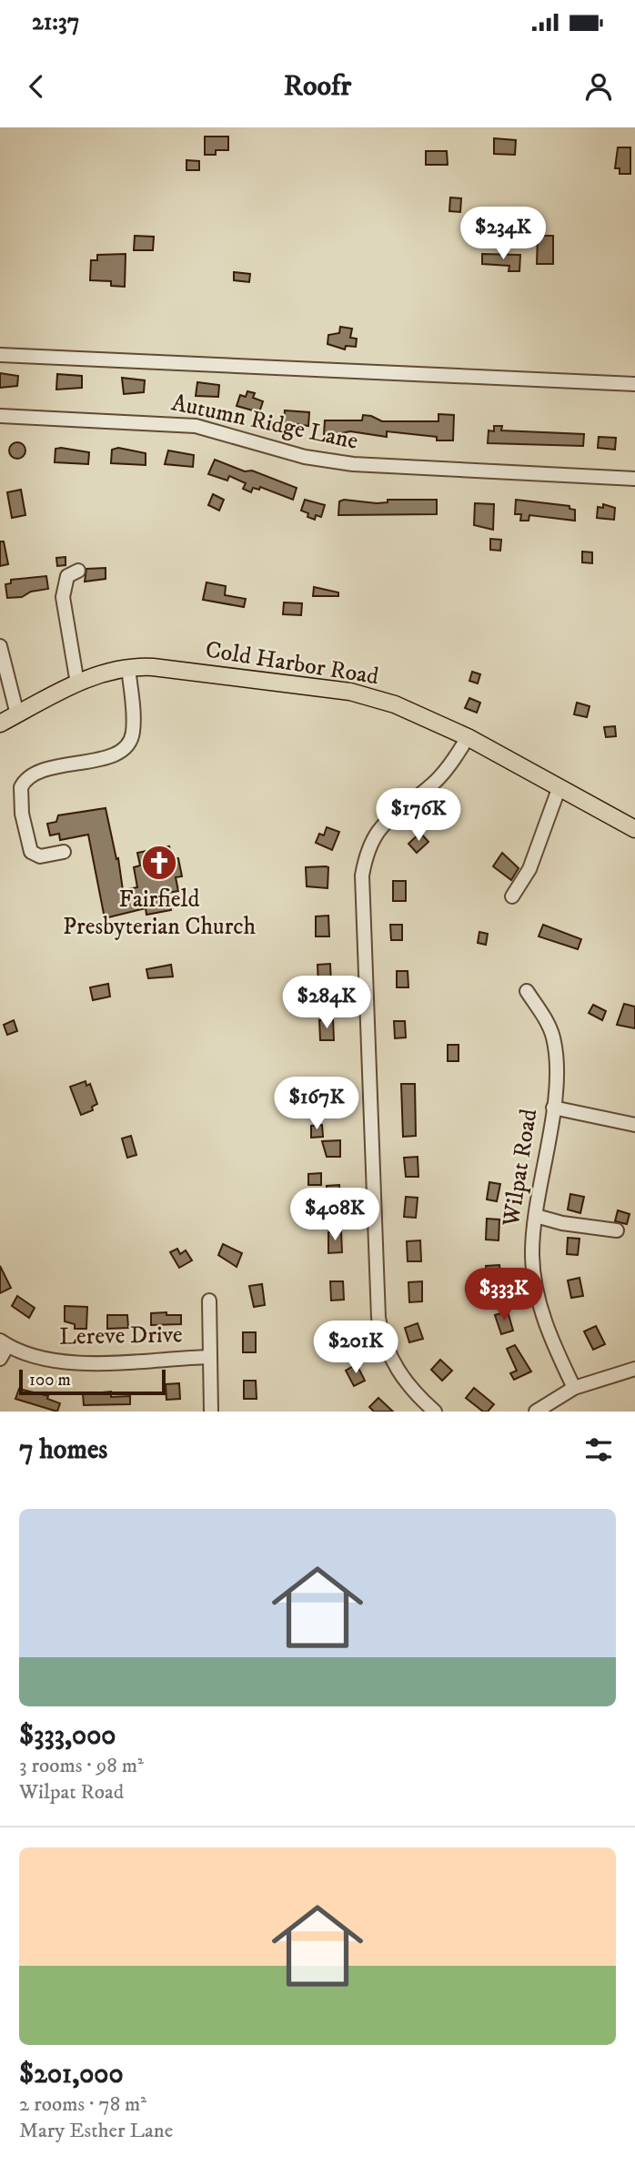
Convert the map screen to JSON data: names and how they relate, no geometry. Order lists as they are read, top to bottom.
{
  "streets": {
    "main road": ["Cold Harbor Road"],
    "street": ["Autumn Ridge Lane", "Wilpat Road", "Lereve Drive"]
  },
  "places": {
    "church": ["Fairfield Presbyterian Church"]
  },
  "scale_bar": "100 m",
  "page": {
    "status": "21:37",
    "header": "Roofr",
    "price": [
      "$234K",
      "$176K",
      "$284K",
      "$167K",
      "$408K",
      "$333K",
      "$201K"
    ],
    "scale": "100 m",
    "heading": "7 homes",
    "list": [
      {
        "name": "$333,000",
        "note": "3 rooms · 98 m² · Wilpat Road"
      },
      {
        "name": "$201,000",
        "note": "2 rooms · 78 m² · Mary Esther Lane"
      }
    ]
  }
}
